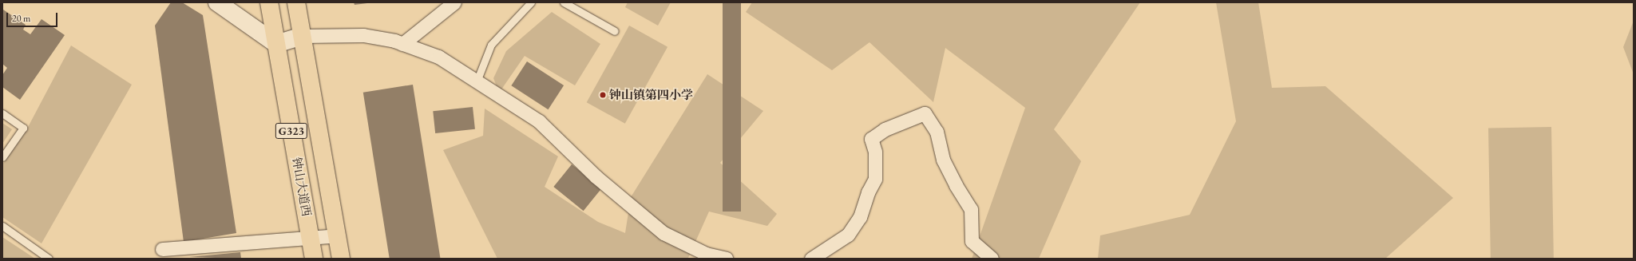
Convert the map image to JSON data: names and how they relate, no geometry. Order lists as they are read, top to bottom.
{
  "streets": {
    "highway": ["G323", "钟山大道西"]
  },
  "places": ["钟山镇第四小学"],
  "scale_bar": "20 m"
}
